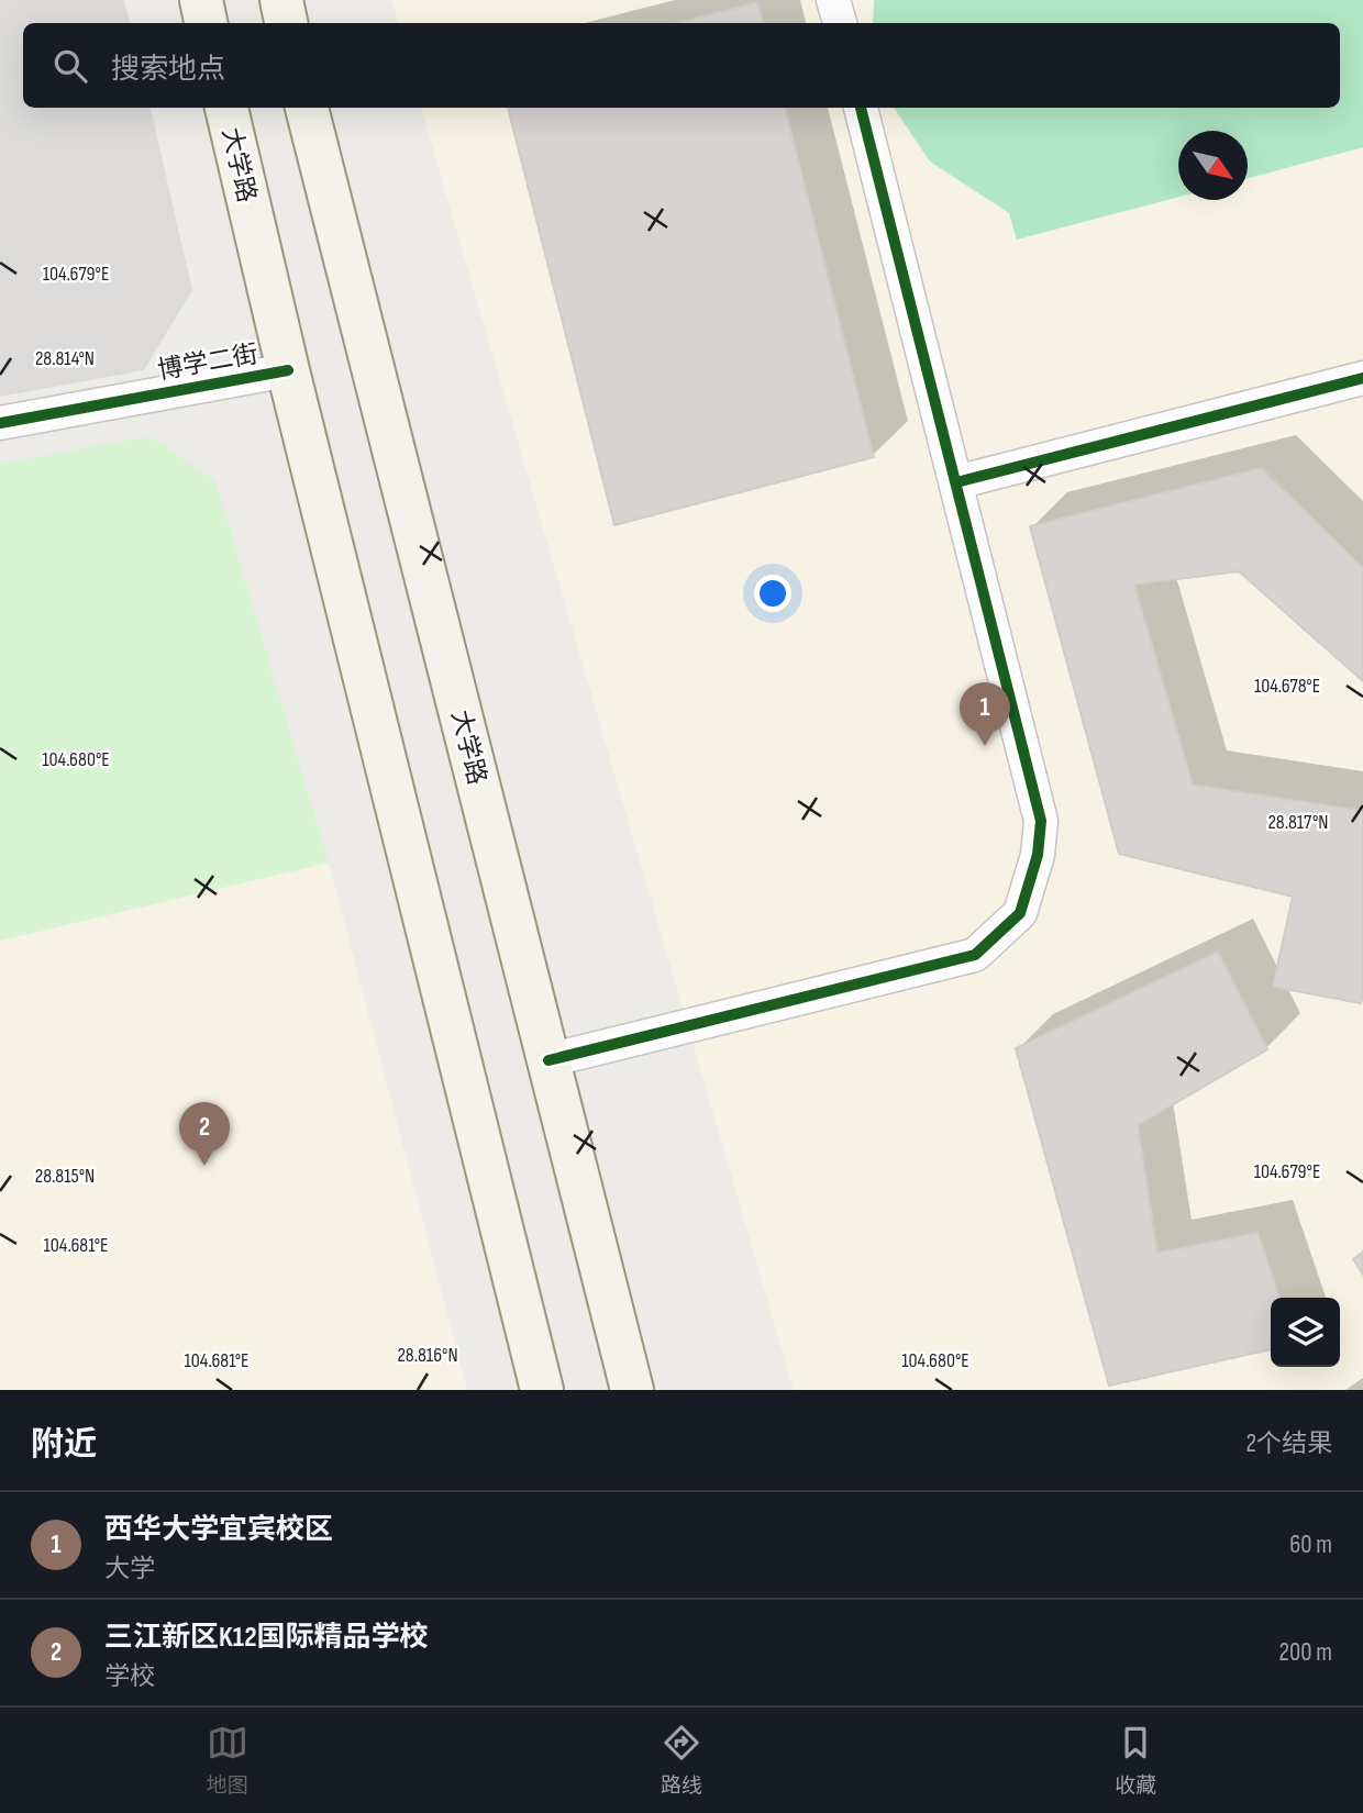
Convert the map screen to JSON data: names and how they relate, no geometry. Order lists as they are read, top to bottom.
{
  "streets": {
    "main road": ["大学路"],
    "street": ["博学二街"]
  },
  "crossings": [
    ["大学路", "博学二街"]
  ],
  "north": "bottom right",
  "page": {
    "search": "搜索地点",
    "pins": ["1", "2"],
    "heading": ["附近", "2个结果"],
    "list": [
      {
        "mark": "1",
        "name": "西华大学宜宾校区",
        "note": "大学",
        "value": "60 m"
      },
      {
        "mark": "2",
        "name": "三江新区K12国际精品学校",
        "note": "学校",
        "value": "200 m"
      }
    ],
    "nav": ["地图", "路线", "收藏"]
  },
  "coordinates": [
    "104.679°E",
    "28.814°N",
    "104.678°E",
    "104.680°E",
    "28.817°N",
    "28.815°N",
    "104.681°E",
    "28.816°N"
  ]
}
